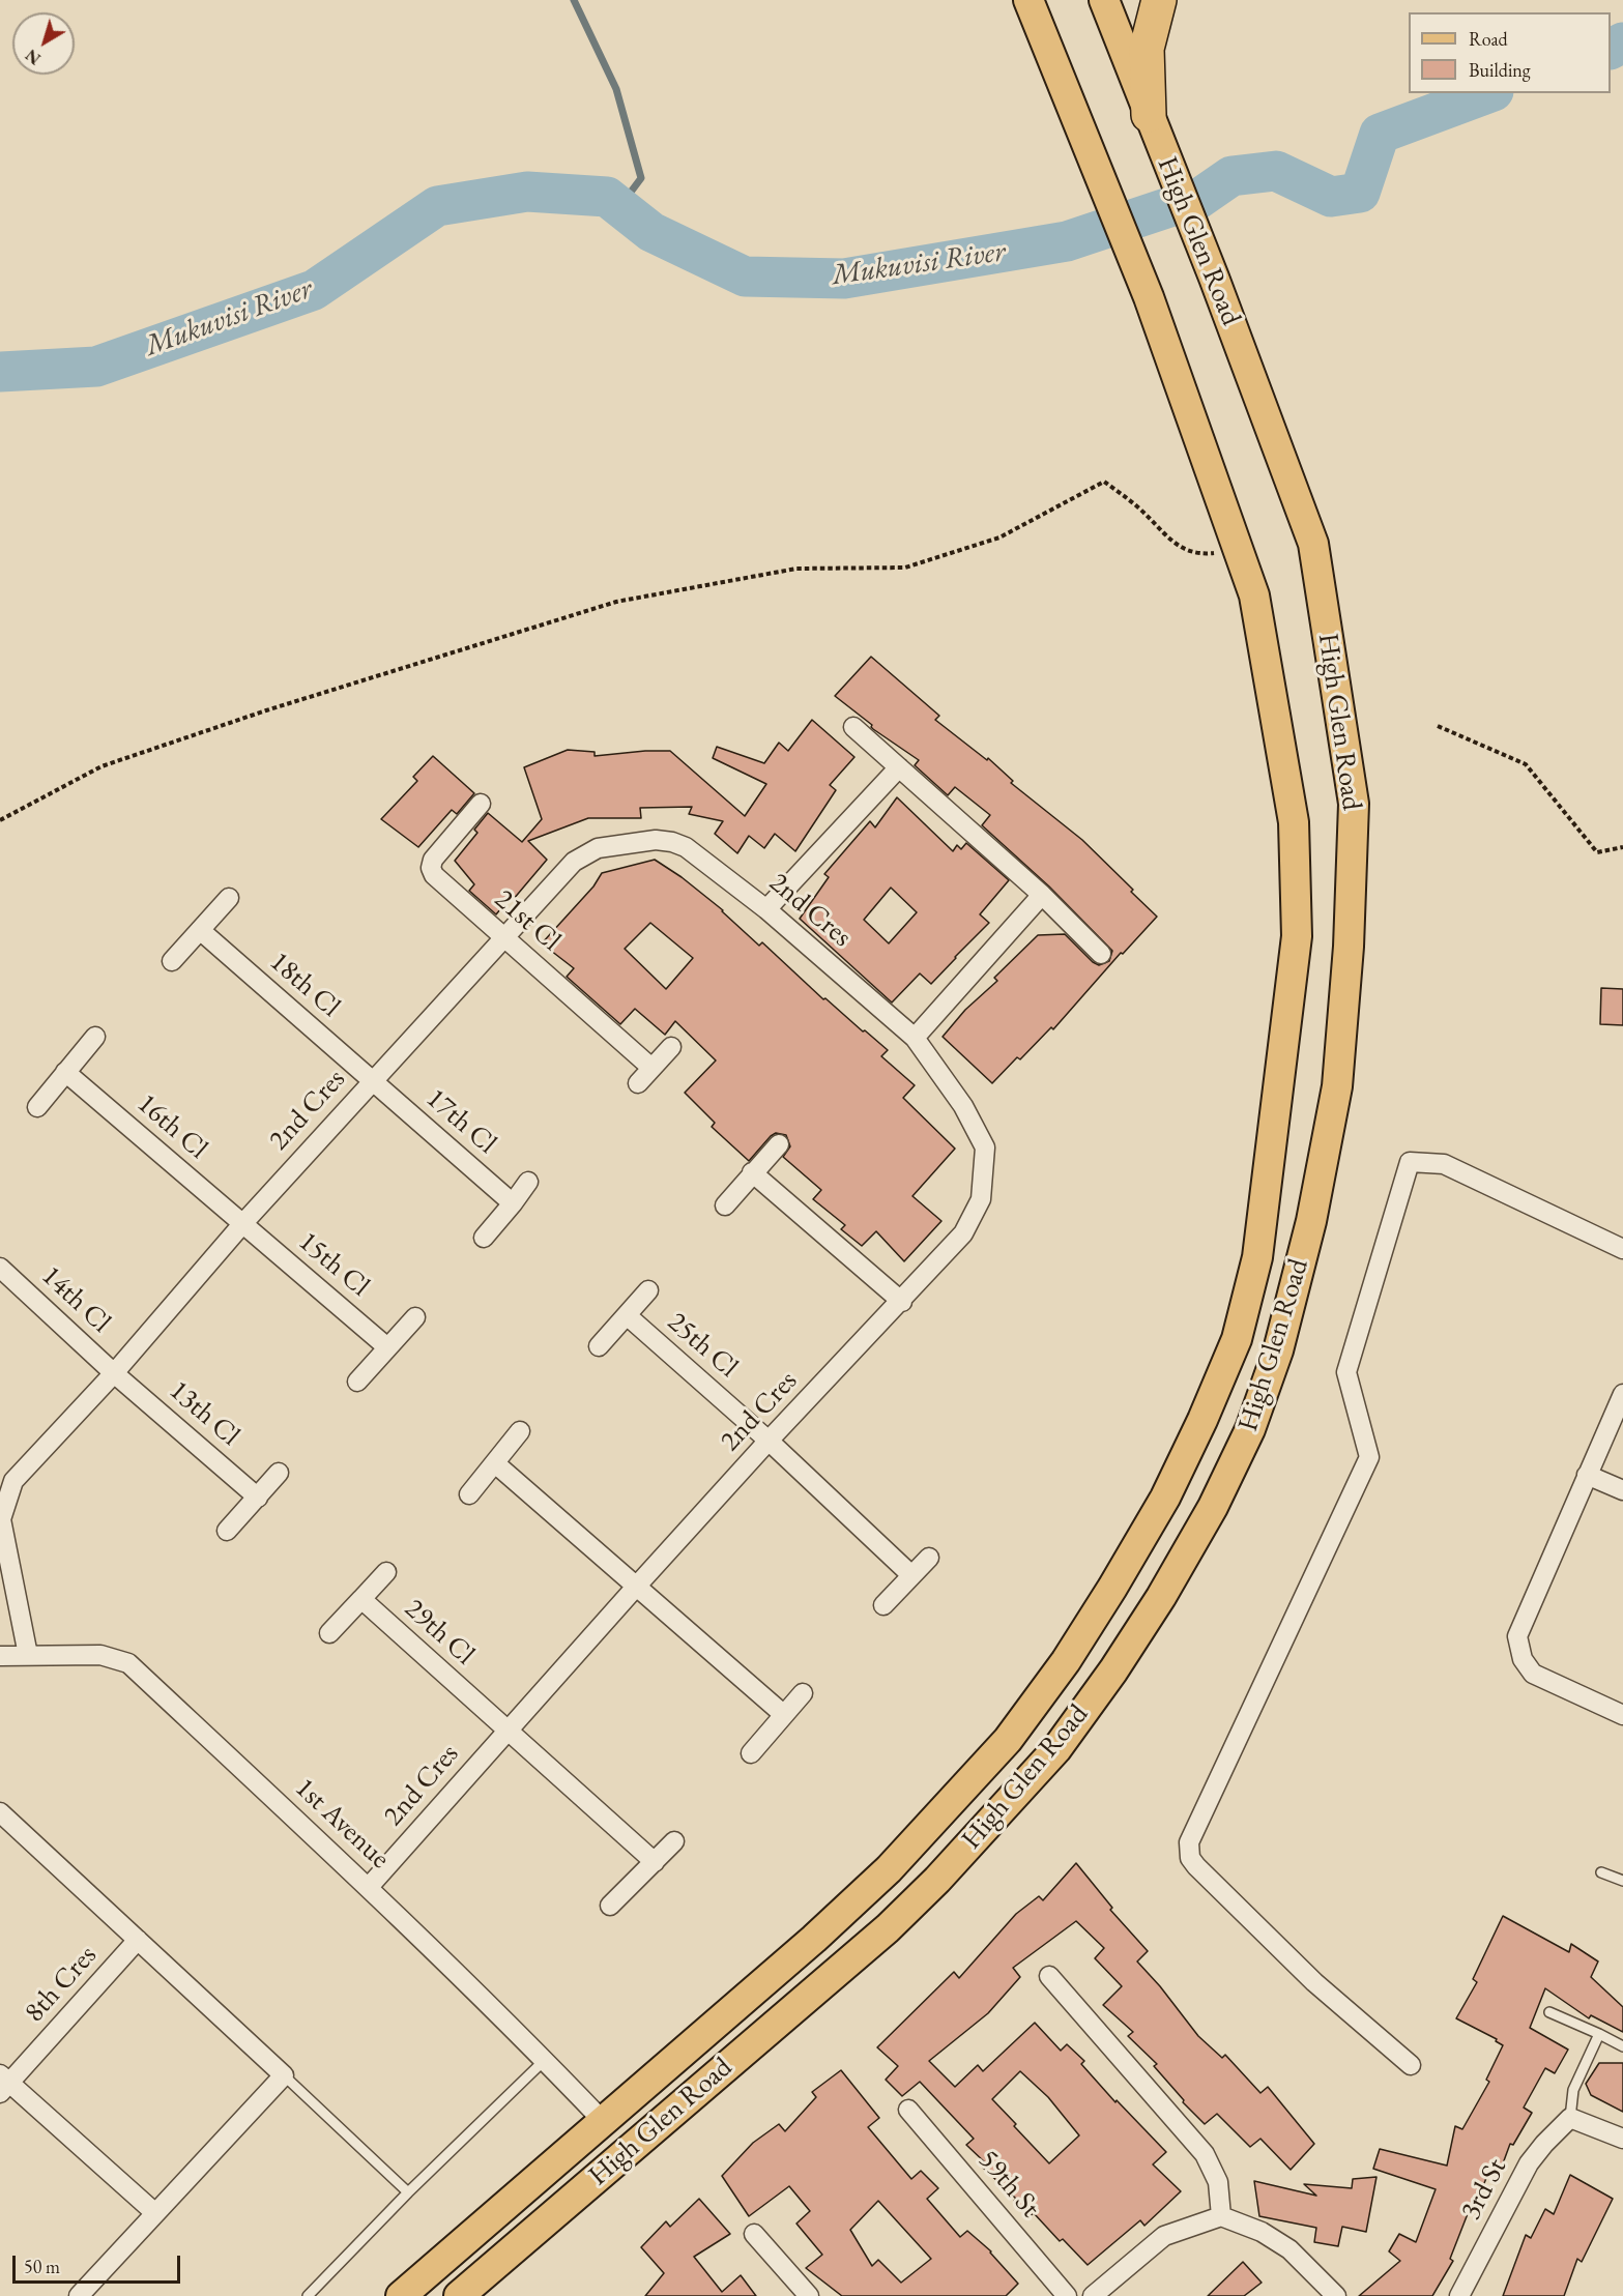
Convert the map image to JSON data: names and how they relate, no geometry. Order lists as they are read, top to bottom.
{
  "streets": {
    "main road": ["High Glen Road"],
    "street": [
      "2nd Cres",
      "21st Cl",
      "18th Cl",
      "17th Cl",
      "16th Cl",
      "15th Cl",
      "14th Cl",
      "25th Cl",
      "13th Cl",
      "29th Cl",
      "1st Avenue",
      "8th Cres",
      "59th St",
      "3rd St"
    ]
  },
  "crossings": [
    ["High Glen Road", "1st Avenue"],
    ["2nd Cres", "21st Cl"],
    ["2nd Cres", "18th Cl"],
    ["2nd Cres", "17th Cl"],
    ["2nd Cres", "16th Cl"],
    ["2nd Cres", "15th Cl"],
    ["2nd Cres", "14th Cl"],
    ["2nd Cres", "25th Cl"],
    ["2nd Cres", "13th Cl"],
    ["2nd Cres", "29th Cl"],
    ["2nd Cres", "1st Avenue"],
    ["18th Cl", "17th Cl"],
    ["16th Cl", "15th Cl"],
    ["14th Cl", "13th Cl"]
  ],
  "water": ["Mukuvisi River"],
  "legend": ["Road", "Building"],
  "scale_bar": "50 m",
  "north": "bottom left"
}
